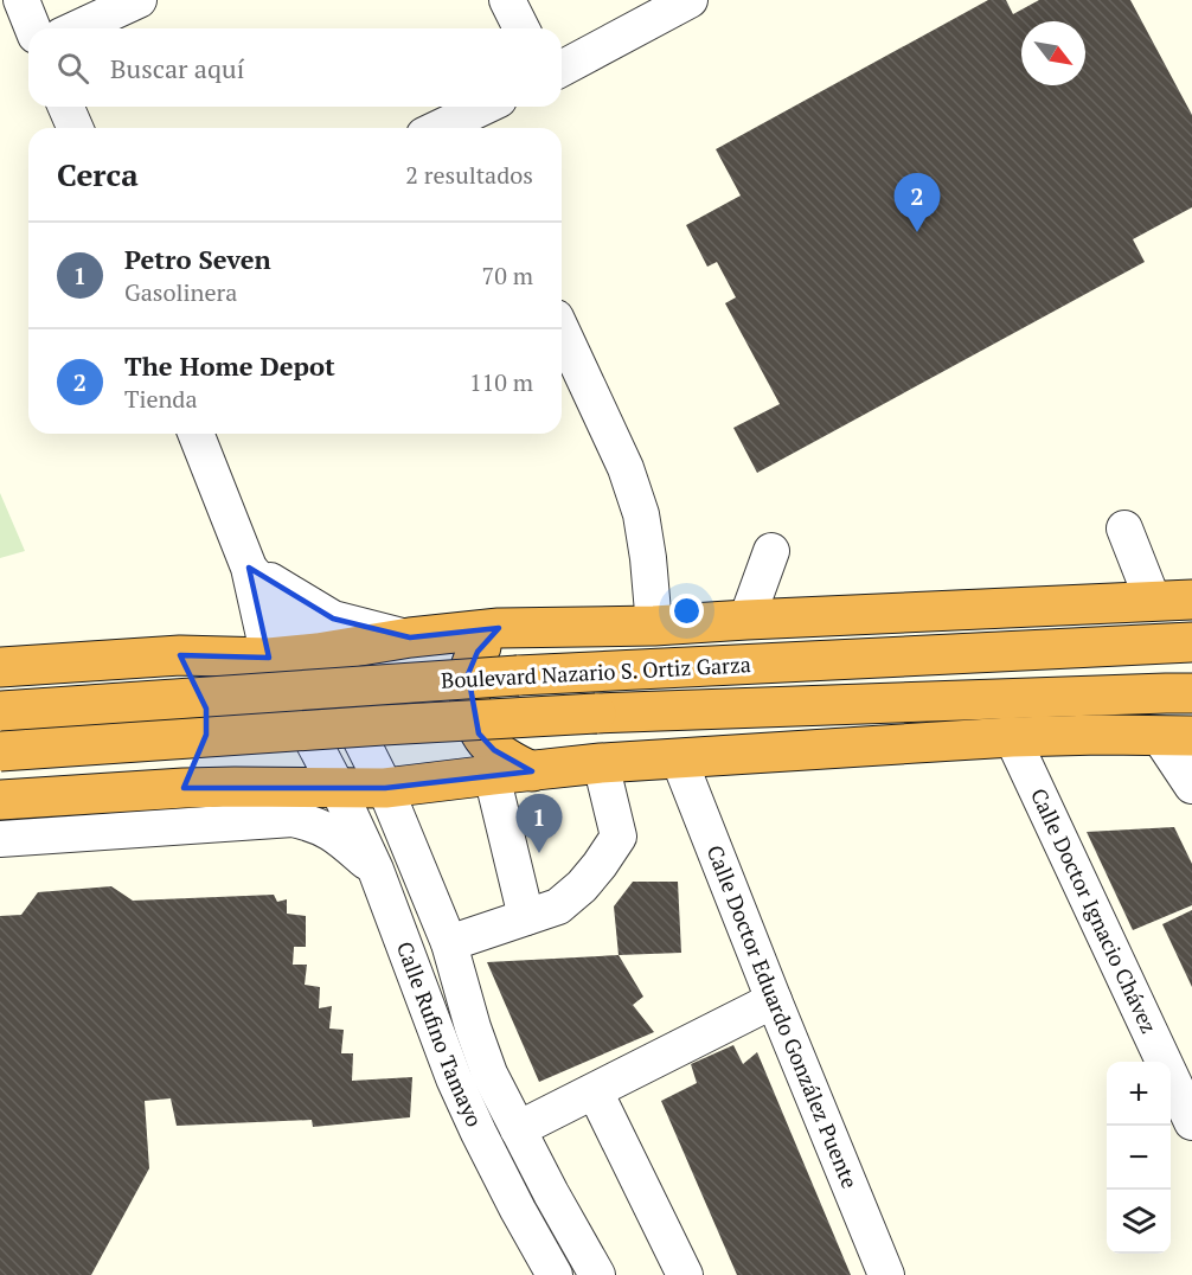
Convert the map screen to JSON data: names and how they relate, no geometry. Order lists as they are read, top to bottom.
{
  "streets": {
    "highway": ["Boulevard Nazario S. Ortiz Garza"],
    "street": ["Calle Doctor Ignacio Chávez", "Calle Doctor Eduardo González Puente", "Calle Rufino Tamayo"]
  },
  "north": "bottom right",
  "page": {
    "search": "Buscar aquí",
    "heading": ["Cerca", "2 resultados"],
    "pins": ["2", "1"],
    "list": [
      {
        "mark": "1",
        "name": "Petro Seven",
        "note": "Gasolinera",
        "value": "70 m"
      },
      {
        "mark": "2",
        "name": "The Home Depot",
        "note": "Tienda",
        "value": "110 m"
      }
    ],
    "map_buttons": ["+", "−"]
  }
}
